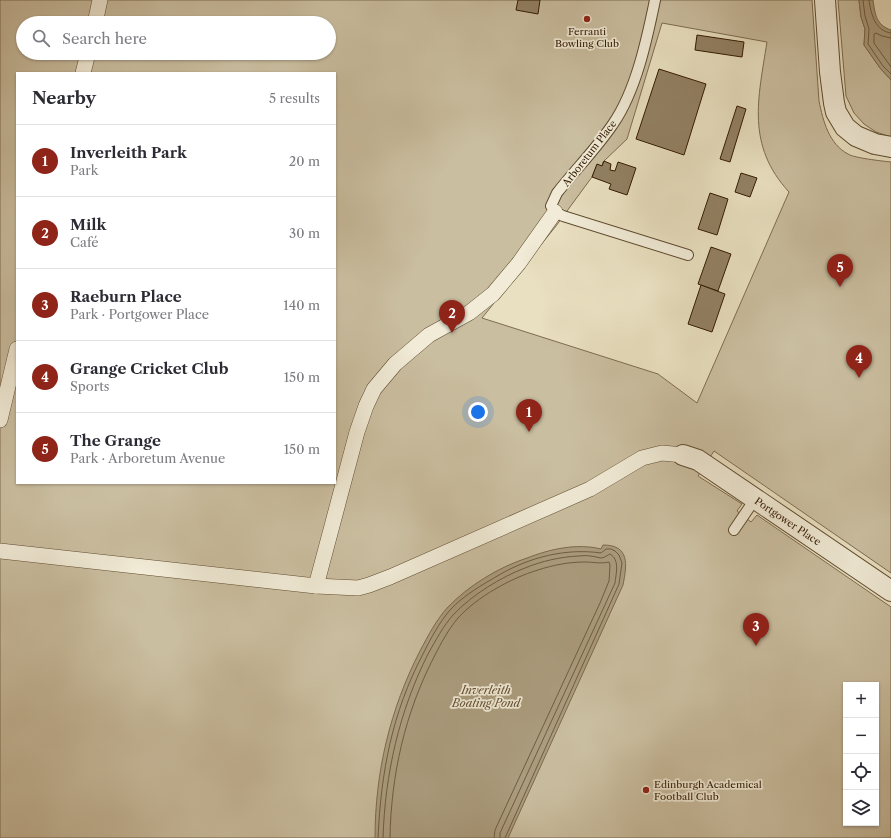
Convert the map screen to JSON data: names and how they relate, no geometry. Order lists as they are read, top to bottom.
{
  "streets": {
    "street": ["Portgower Place"],
    "lane": ["Arboretum Place"]
  },
  "water": ["Inverleith Boating Pond"],
  "places": ["Ferranti Bowling Club", "Edinburgh Academical Football Club"],
  "page": {
    "search": "Search here",
    "heading": ["Nearby", "5 results"],
    "list": [
      {
        "mark": "1",
        "name": "Inverleith Park",
        "note": "Park",
        "value": "20 m"
      },
      {
        "mark": "2",
        "name": "Milk",
        "note": "Café",
        "value": "30 m"
      },
      {
        "mark": "3",
        "name": "Raeburn Place",
        "note": "Park · Portgower Place",
        "value": "140 m"
      },
      {
        "mark": "4",
        "name": "Grange Cricket Club",
        "note": "Sports",
        "value": "150 m"
      },
      {
        "mark": "5",
        "name": "The Grange",
        "note": "Park · Arboretum Avenue",
        "value": "150 m"
      }
    ],
    "pins": [
      "5",
      "2",
      "4",
      "1",
      "3"
    ],
    "map_buttons": ["+", "−"]
  }
}
